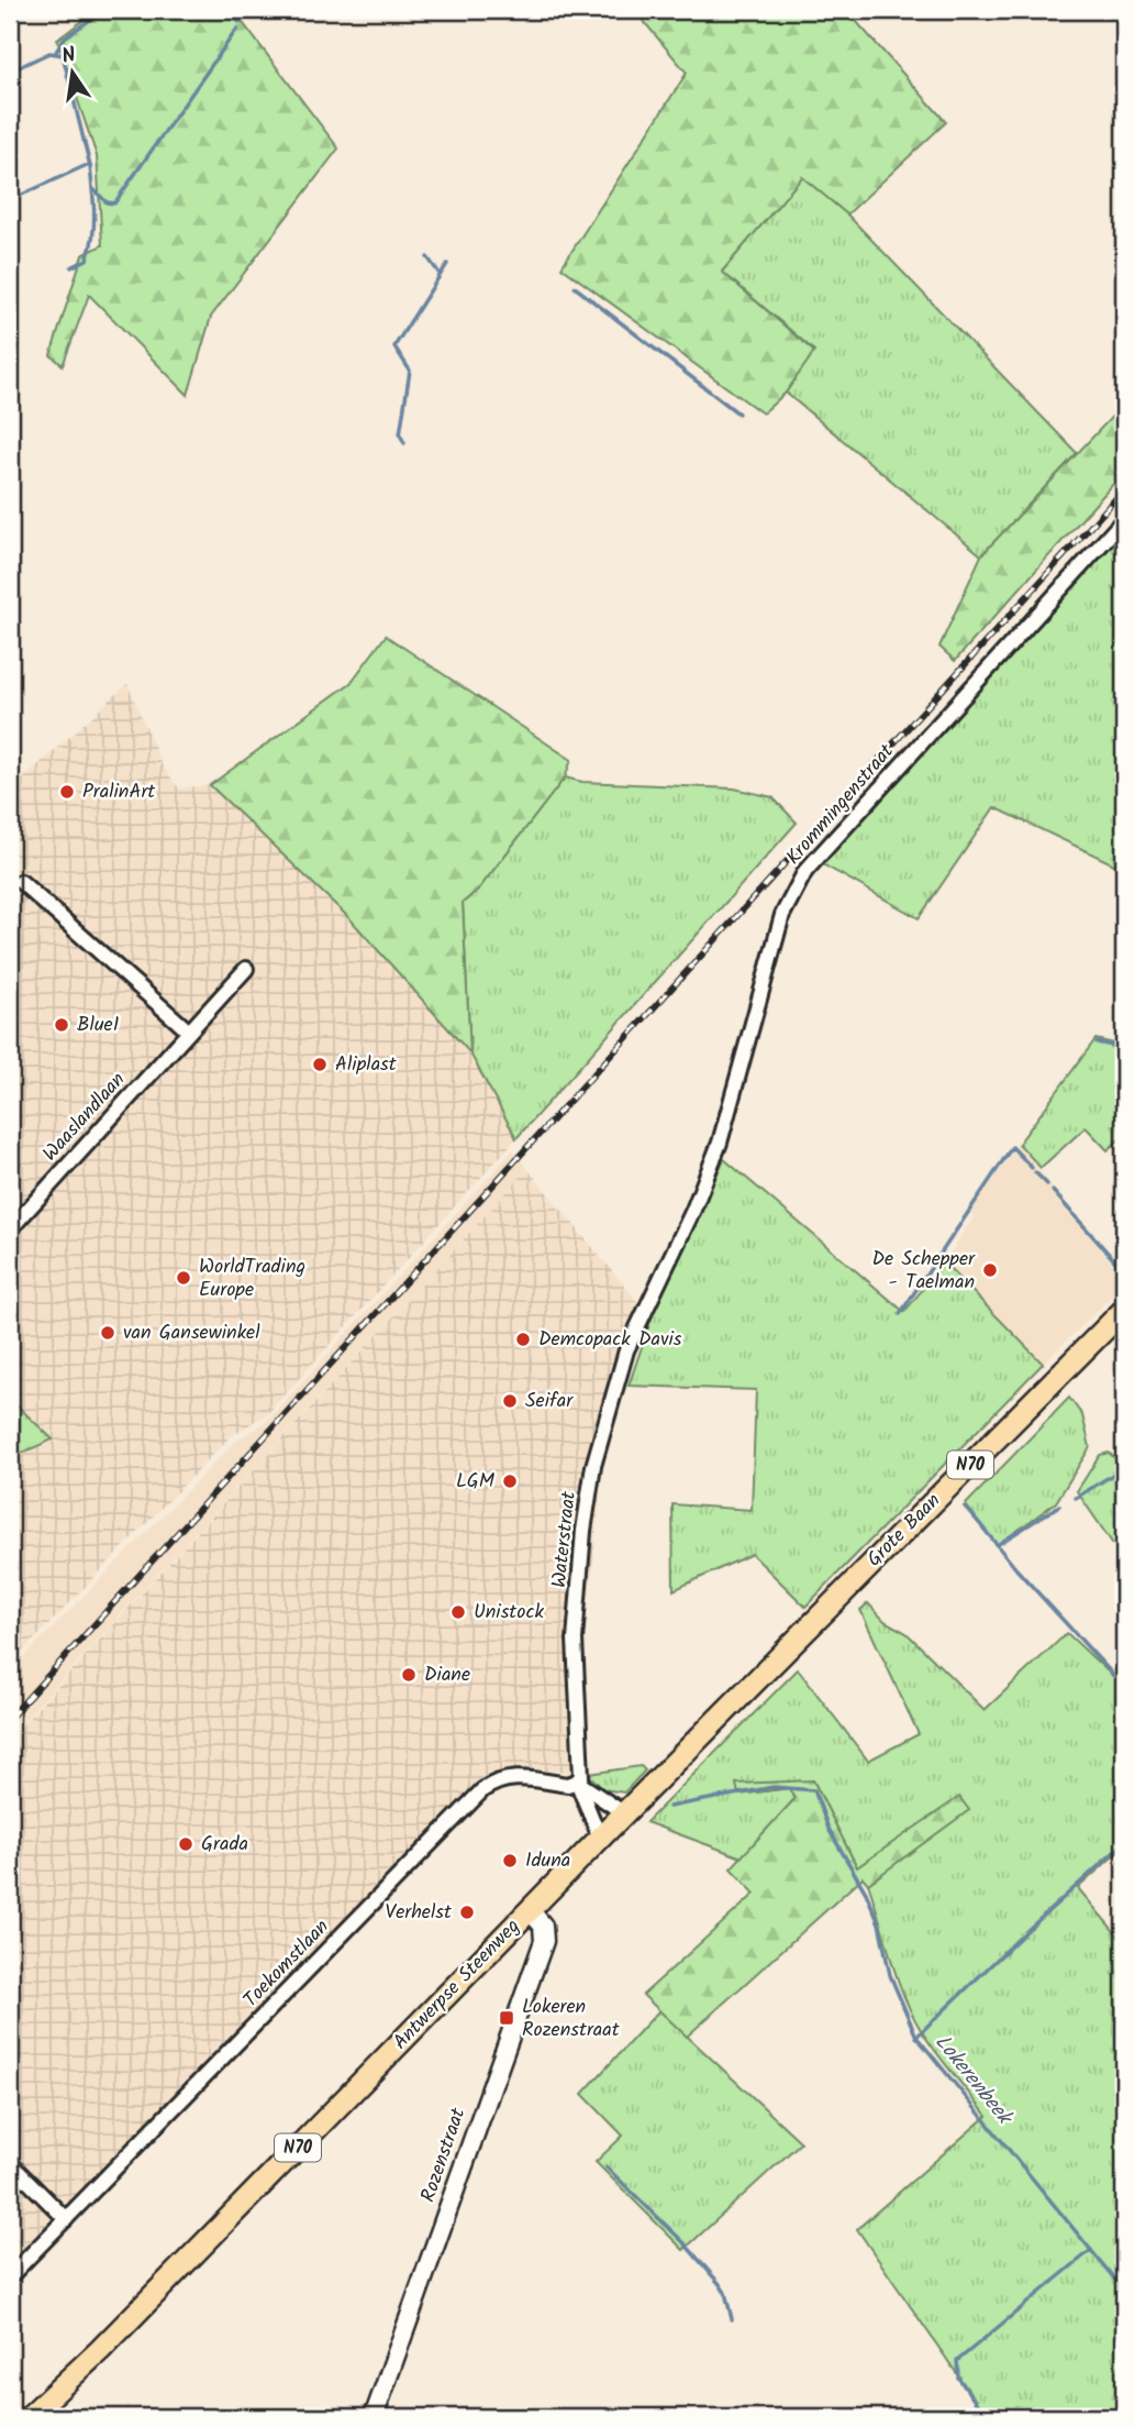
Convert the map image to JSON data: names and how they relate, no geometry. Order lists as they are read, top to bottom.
{
  "streets": {
    "main road": ["N70", "Grote Baan", "Antwerpse Steenweg"],
    "street": [
      "Krommingenstraat",
      "Waaslandlaan",
      "Waterstraat",
      "Toekomstlaan",
      "Rozenstraat"
    ]
  },
  "crossings": [
    ["Krommingenstraat", "Waterstraat"],
    ["Grote Baan", "Antwerpse Steenweg"],
    ["Waterstraat", "Toekomstlaan"],
    ["Antwerpse Steenweg", "Rozenstraat"]
  ],
  "water": ["Lokerenbeek"],
  "places": {
    "other": [
      "PralinArt",
      "Blue1",
      "Aliplast",
      "De Schepper - Taelman",
      "WorldTrading Europe",
      "van Gansewinkel",
      "Demcopack Davis",
      "Seifar",
      "LGM",
      "Unistock",
      "Diane",
      "Grada",
      "Iduna",
      "Verhelst"
    ],
    "transit": ["Lokeren Rozenstraat"]
  },
  "north": "top"
}
